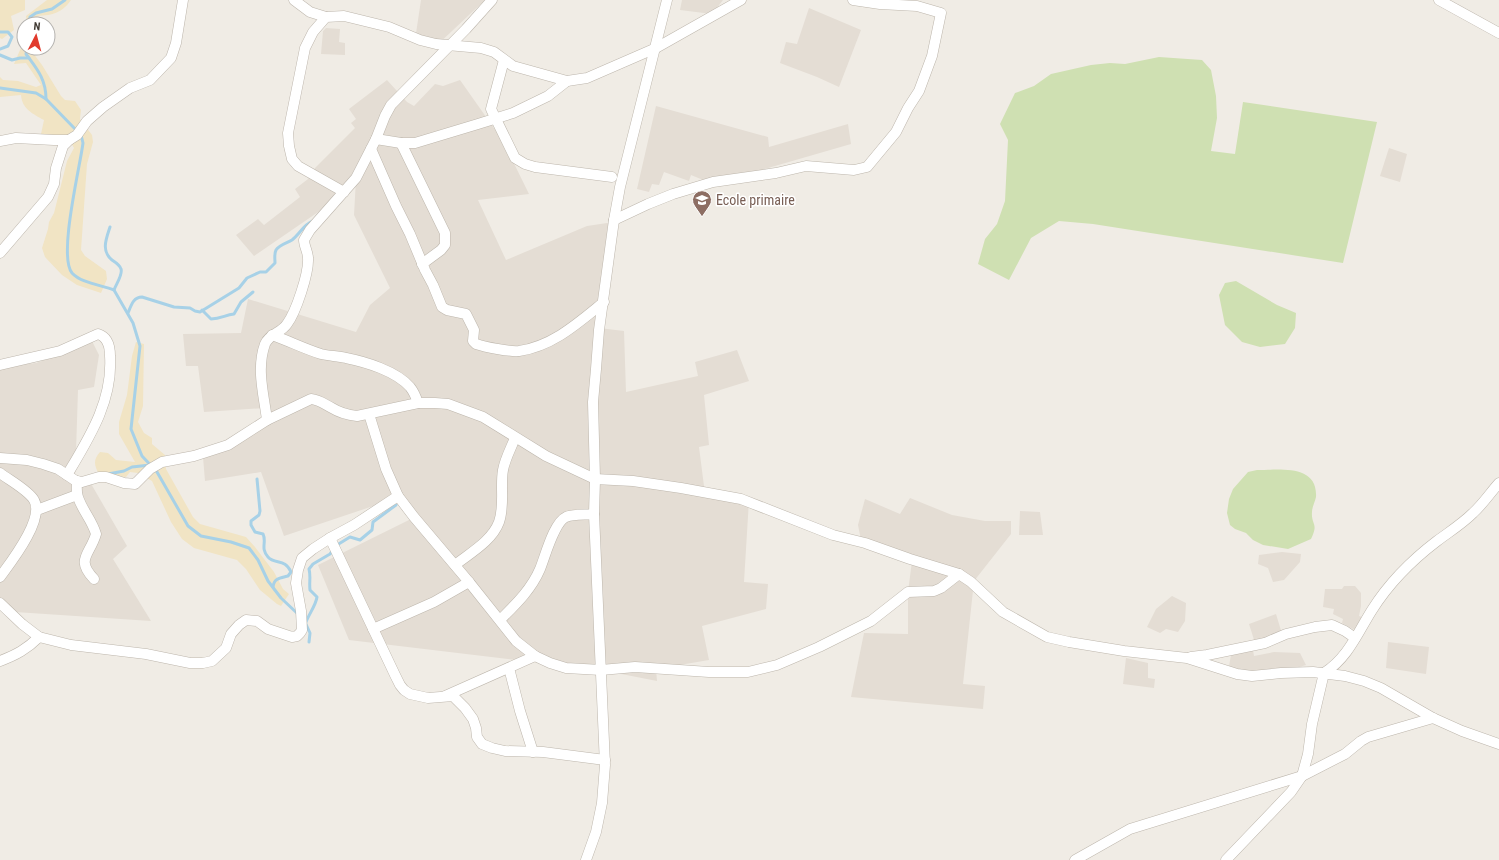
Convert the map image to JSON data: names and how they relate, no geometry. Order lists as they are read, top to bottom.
{
  "places": {
    "school or university": ["Ecole primaire"]
  },
  "north": "top"
}
